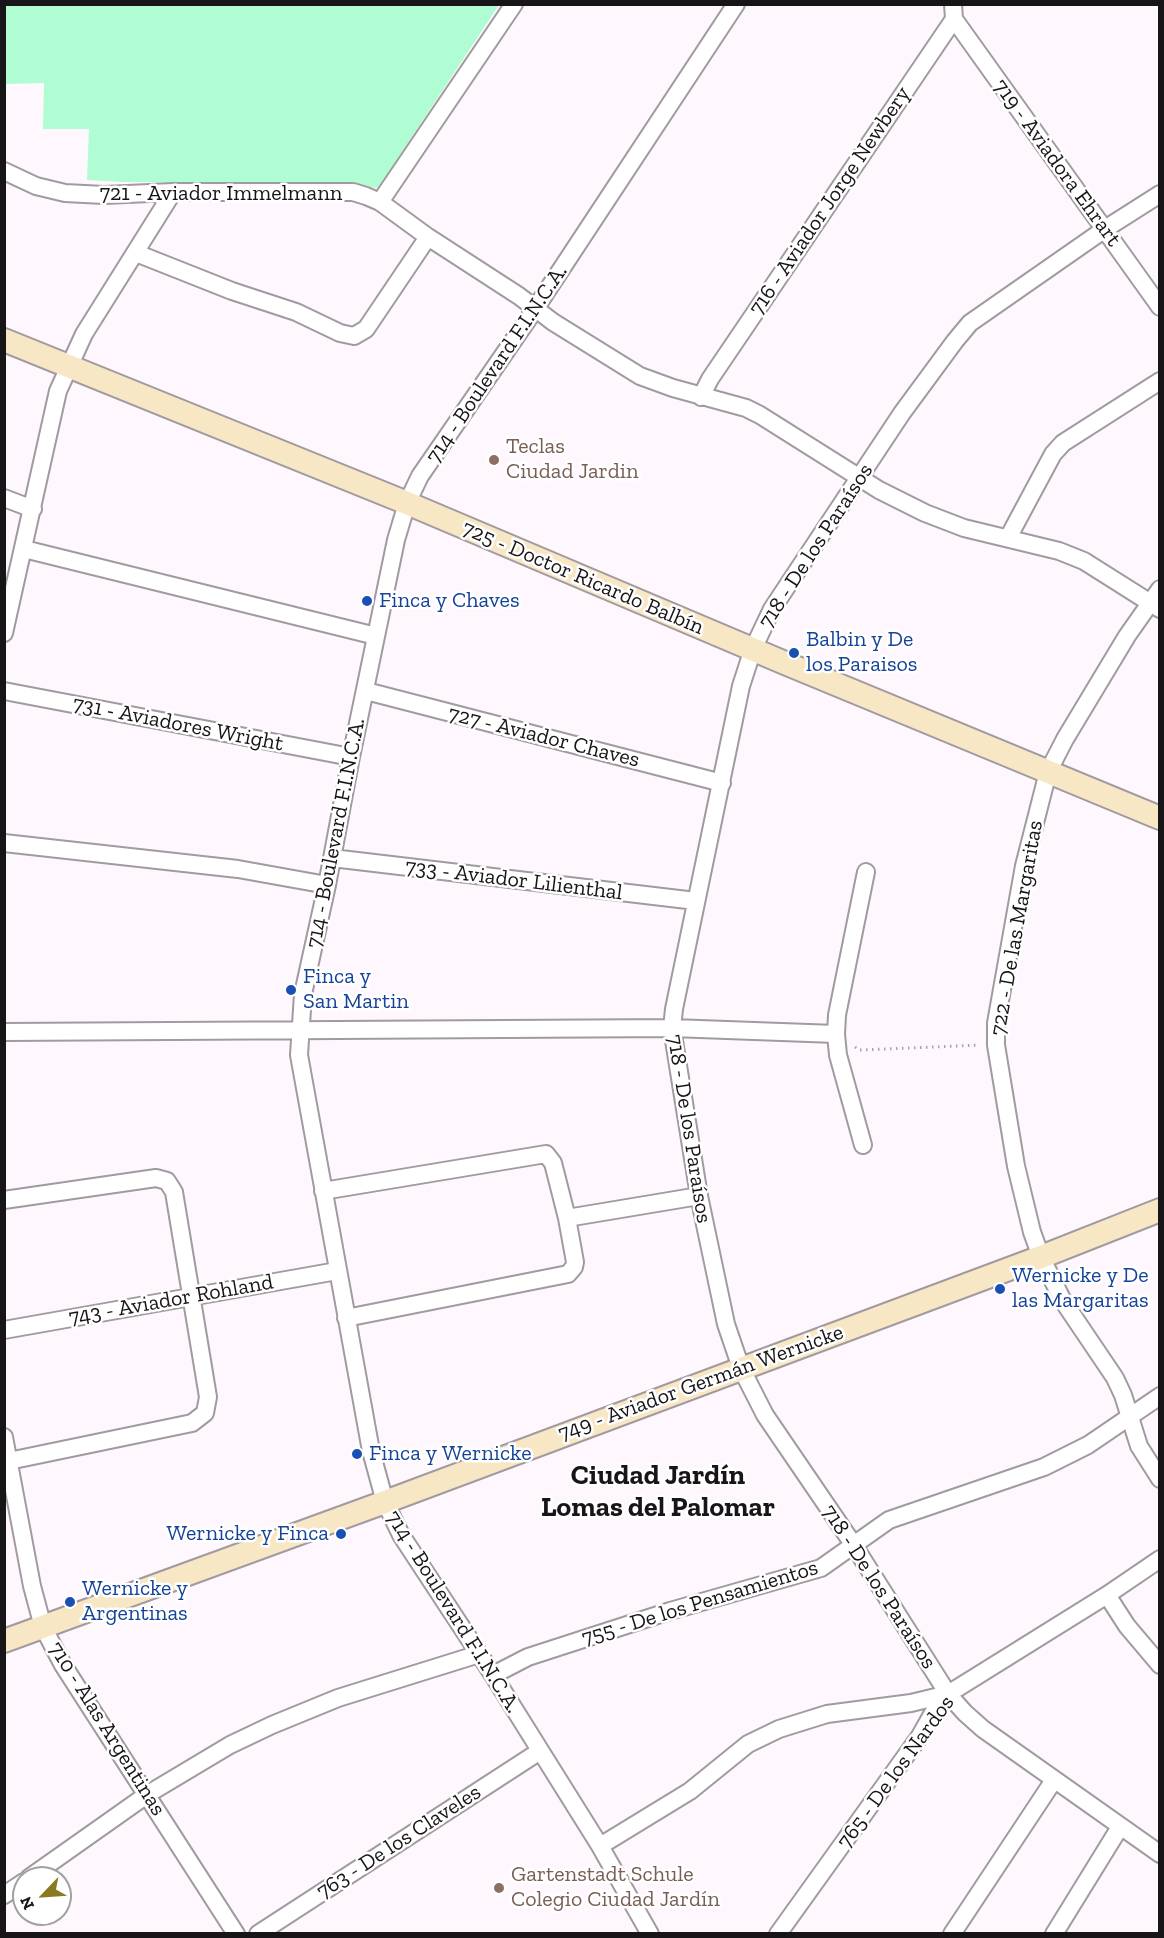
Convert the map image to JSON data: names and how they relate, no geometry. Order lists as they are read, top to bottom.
{
  "streets": {
    "street": [
      "719 - Aviadora Ehrart",
      "721 - Aviador Immelmann",
      "716 - Aviador Jorge Newbery",
      "714 - Boulevard F.I.N.C.A.",
      "718 - De los Paraísos",
      "725 - Doctor Ricardo Balbín",
      "731 - Aviadores Wright",
      "727 - Aviador Chaves",
      "733 - Aviador Lilienthal",
      "722 - De las Margaritas",
      "743 - Aviador Rohland",
      "749 - Aviador Germán Wernicke",
      "755 - De los Pensamientos",
      "710 - Alas Argentinas",
      "765 - De los Nardos",
      "763 - De los Claveles"
    ]
  },
  "crossings": [
    ["719 - Aviadora Ehrart", "716 - Aviador Jorge Newbery"],
    ["719 - Aviadora Ehrart", "718 - De los Paraísos"],
    ["721 - Aviador Immelmann", "716 - Aviador Jorge Newbery"],
    ["721 - Aviador Immelmann", "714 - Boulevard F.I.N.C.A."],
    ["721 - Aviador Immelmann", "718 - De los Paraísos"],
    ["721 - Aviador Immelmann", "722 - De las Margaritas"],
    ["714 - Boulevard F.I.N.C.A.", "725 - Doctor Ricardo Balbín"],
    ["714 - Boulevard F.I.N.C.A.", "731 - Aviadores Wright"],
    ["714 - Boulevard F.I.N.C.A.", "727 - Aviador Chaves"],
    ["714 - Boulevard F.I.N.C.A.", "733 - Aviador Lilienthal"],
    ["714 - Boulevard F.I.N.C.A.", "743 - Aviador Rohland"],
    ["714 - Boulevard F.I.N.C.A.", "749 - Aviador Germán Wernicke"],
    ["714 - Boulevard F.I.N.C.A.", "755 - De los Pensamientos"],
    ["714 - Boulevard F.I.N.C.A.", "763 - De los Claveles"],
    ["718 - De los Paraísos", "725 - Doctor Ricardo Balbín"],
    ["718 - De los Paraísos", "727 - Aviador Chaves"],
    ["718 - De los Paraísos", "733 - Aviador Lilienthal"],
    ["718 - De los Paraísos", "749 - Aviador Germán Wernicke"],
    ["718 - De los Paraísos", "755 - De los Pensamientos"],
    ["718 - De los Paraísos", "765 - De los Nardos"],
    ["725 - Doctor Ricardo Balbín", "722 - De las Margaritas"],
    ["722 - De las Margaritas", "749 - Aviador Germán Wernicke"],
    ["722 - De las Margaritas", "755 - De los Pensamientos"],
    ["749 - Aviador Germán Wernicke", "710 - Alas Argentinas"]
  ],
  "districts": ["Ciudad Jardín Lomas del Palomar"],
  "places": [
    "Teclas Ciudad Jardin",
    "Finca y Chaves",
    "Balbin y De los Paraisos",
    "Finca y San Martin",
    "Wernicke y De las Margaritas",
    "Finca y Wernicke",
    "Wernicke y Finca",
    "Wernicke y Argentinas",
    "Gartenstadt Schule Colegio Ciudad Jardín"
  ],
  "north": "bottom left"
}
